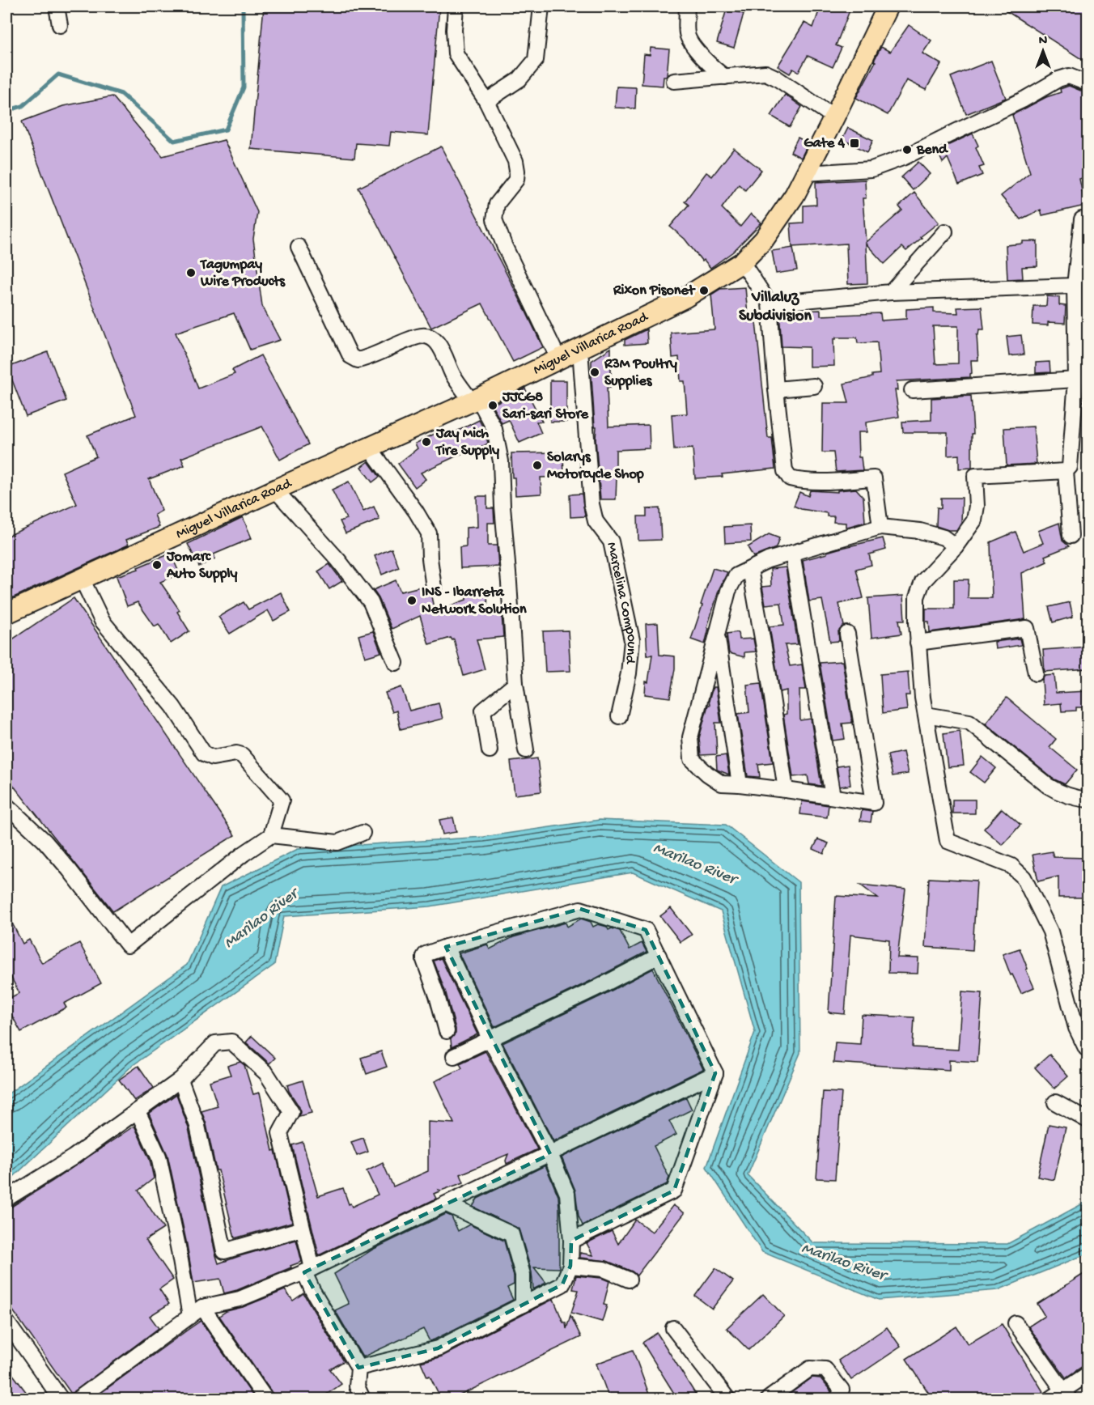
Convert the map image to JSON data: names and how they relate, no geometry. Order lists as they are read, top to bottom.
{
  "streets": {
    "main road": ["Miguel Villarica Road"],
    "street": ["Marcelina Compound"]
  },
  "crossings": [
    ["Miguel Villarica Road", "Marcelina Compound"]
  ],
  "districts": ["Villaluz Subdivision"],
  "water": ["Marilao River"],
  "places": {
    "transit": ["Gate 4"],
    "other": [
      "Bend",
      "Tagumpay Wire Products",
      "Rixon Pisonet",
      "R3M Poultry Supplies",
      "JJCG8 Sari-sari Store",
      "Jay Mich Tire Supply",
      "Solarys Motorcycle Shop",
      "Jomarc Auto Supply",
      "INS - Ibarreta Network Solution"
    ]
  },
  "north": "top"
}
